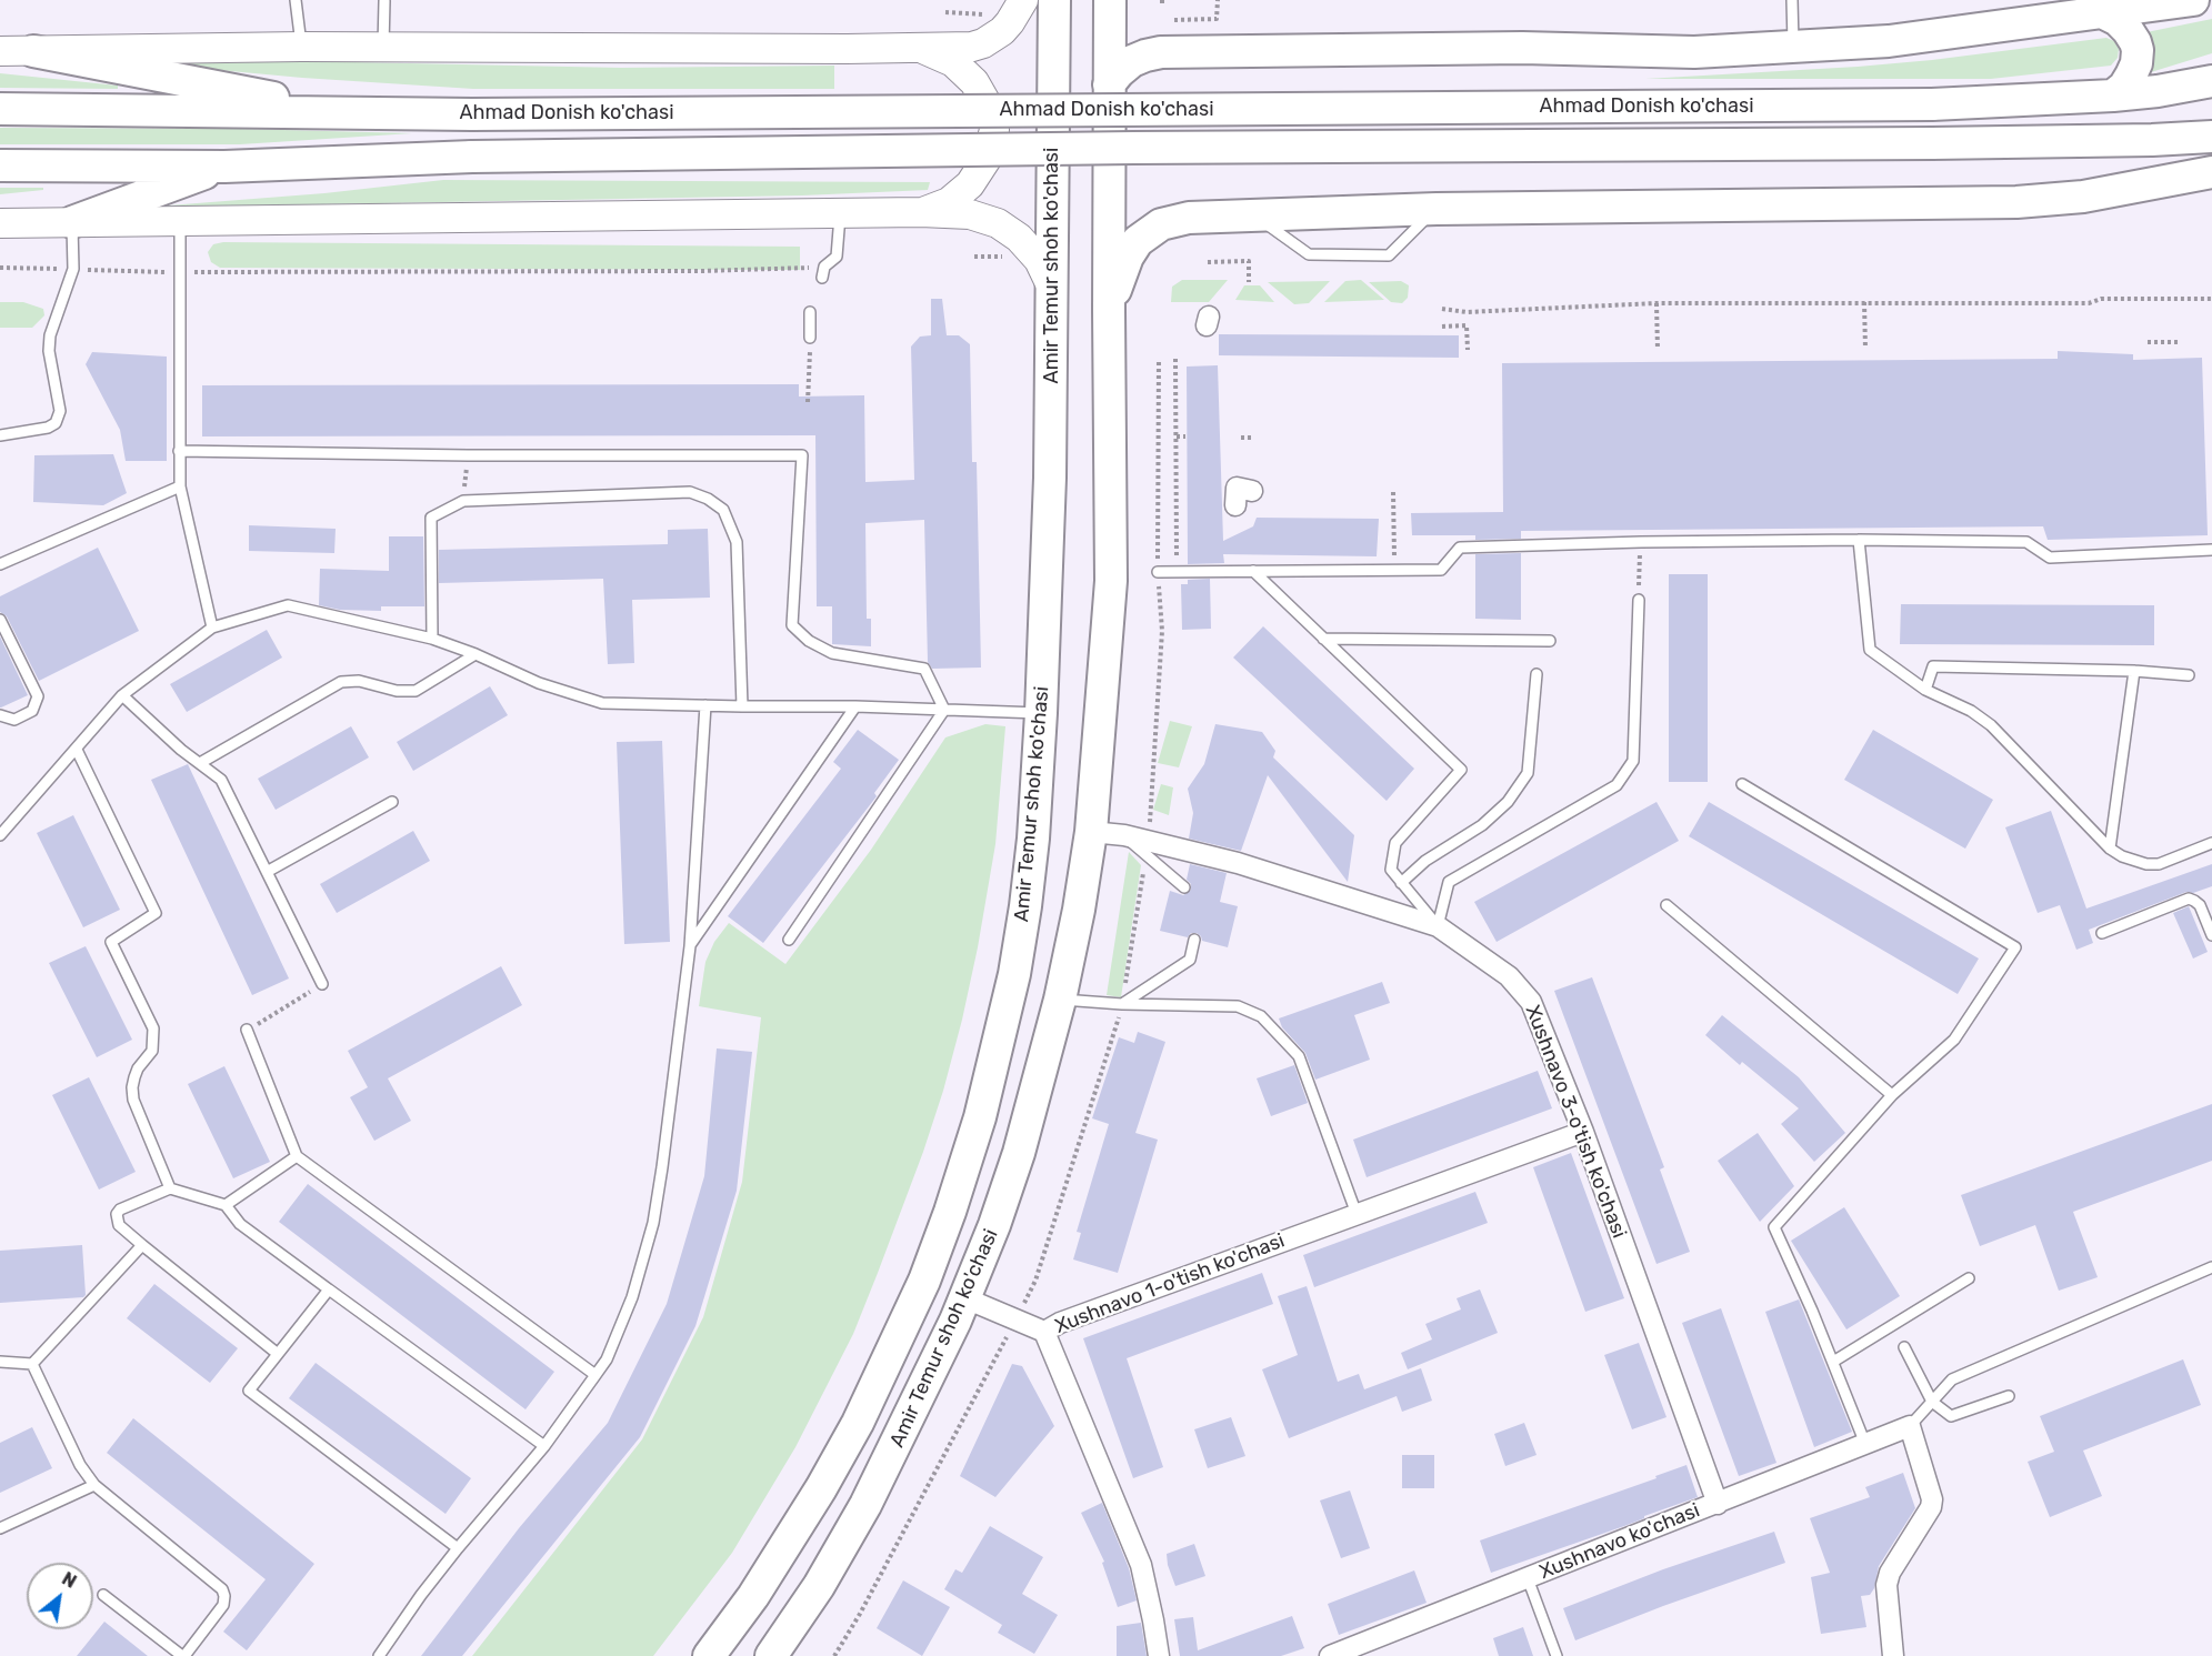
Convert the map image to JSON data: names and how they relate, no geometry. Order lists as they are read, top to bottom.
{
  "streets": {
    "main road": ["Ahmad Donish ko'chasi", "Amir Temur shoh ko'chasi"],
    "street": ["Xushnavo 3-o'tish ko'chasi", "Xushnavo 1-o'tish ko'chasi", "Xushnavo ko'chasi"]
  },
  "crossings": [
    ["Amir Temur shoh ko'chasi", "Xushnavo 3-o'tish ko'chasi"],
    ["Xushnavo 3-o'tish ko'chasi", "Xushnavo 1-o'tish ko'chasi"],
    ["Xushnavo 3-o'tish ko'chasi", "Xushnavo ko'chasi"]
  ],
  "north": "top right"
}
